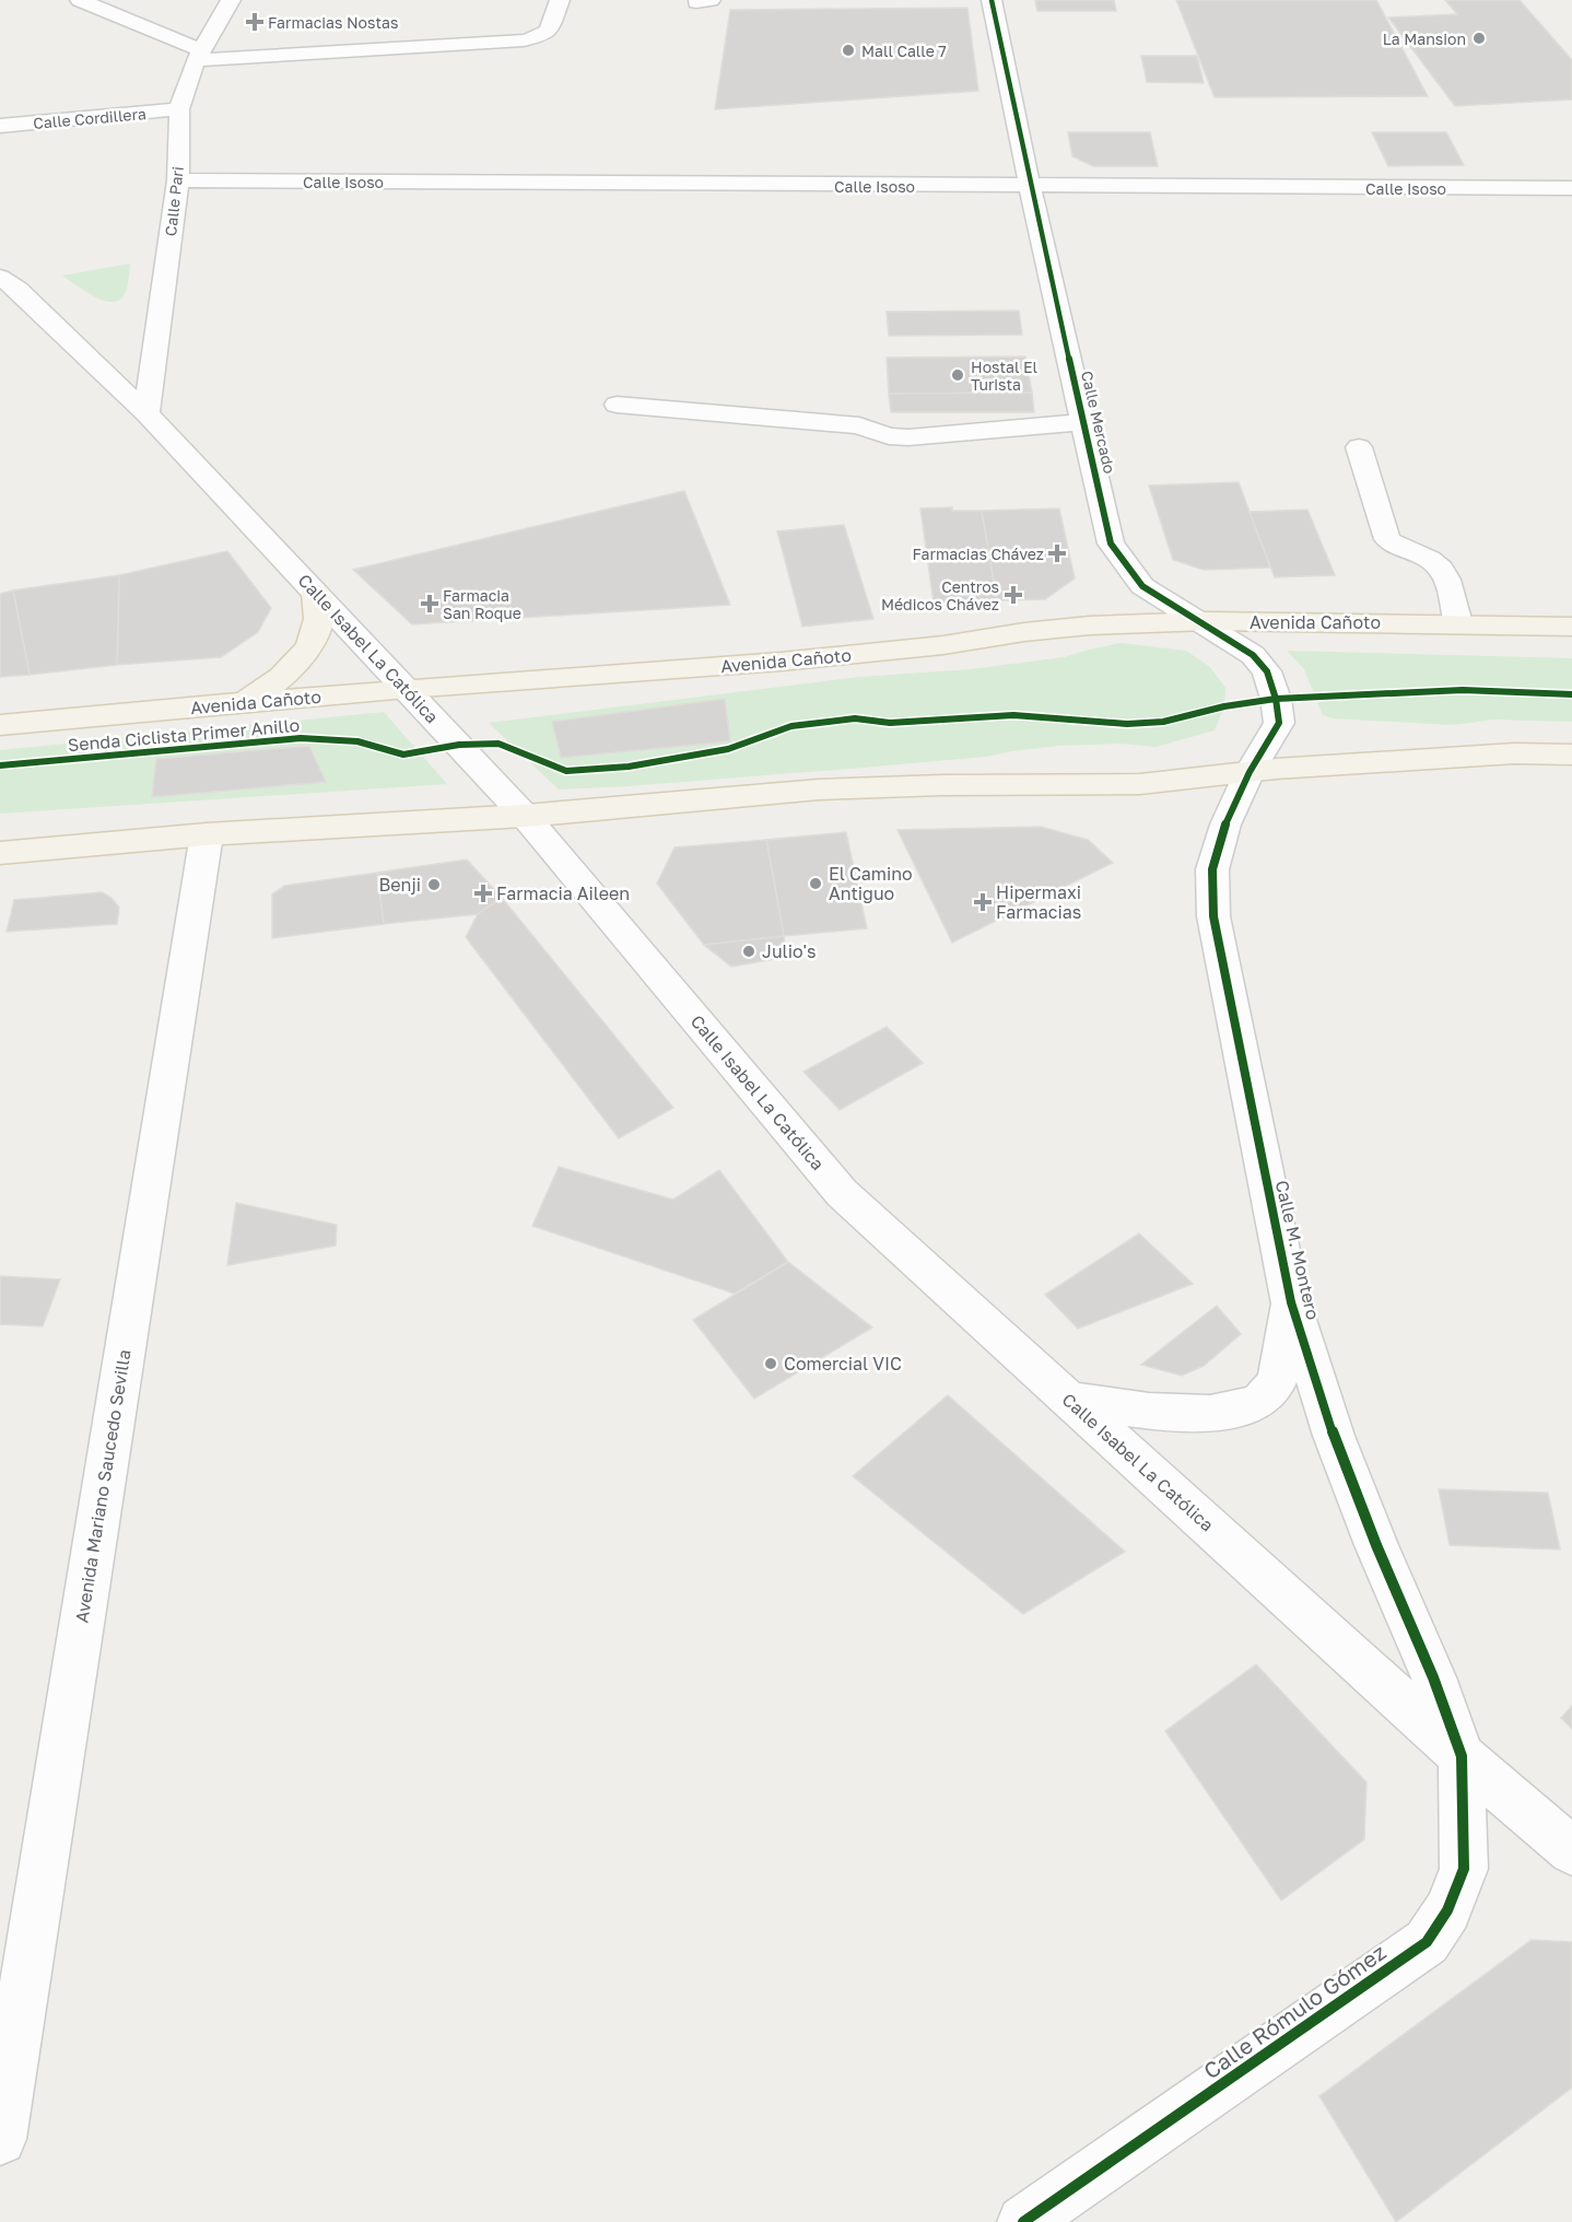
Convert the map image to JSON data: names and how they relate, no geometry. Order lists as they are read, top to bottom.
{
  "streets": {
    "main road": ["Avenida Cañoto"],
    "street": [
      "Calle Cordillera",
      "Calle Isoso",
      "Calle Pari",
      "Calle Mercado",
      "Calle Isabel La Católica",
      "Calle M. Montero",
      "Avenida Mariano Saucedo Sevilla",
      "Calle Rómulo Gómez"
    ],
    "cycle path": ["Senda Ciclista Primer Anillo"]
  },
  "crossings": [
    ["Calle Cordillera", "Calle Pari"],
    ["Calle Isoso", "Calle Pari"],
    ["Calle Isoso", "Calle Mercado"],
    ["Calle Pari", "Calle Isabel La Católica"],
    ["Calle Mercado", "Avenida Cañoto"],
    ["Calle Mercado", "Calle M. Montero"],
    ["Avenida Cañoto", "Calle Isabel La Católica"],
    ["Calle Isabel La Católica", "Calle M. Montero"],
    ["Calle Isabel La Católica", "Calle Rómulo Gómez"],
    ["Calle M. Montero", "Calle Rómulo Gómez"]
  ],
  "places": {
    "health": [
      "Farmacias Nostas",
      "Farmacias Chávez",
      "Centros Médicos Chávez",
      "Farmacia San Roque",
      "Farmacia Aileen",
      "Hipermaxi Farmacias"
    ],
    "other": [
      "La Mansion",
      "Mall Calle 7",
      "Hostal El Turista",
      "El Camino Antiguo",
      "Benji",
      "Julio's",
      "Comercial VIC"
    ]
  }
}
